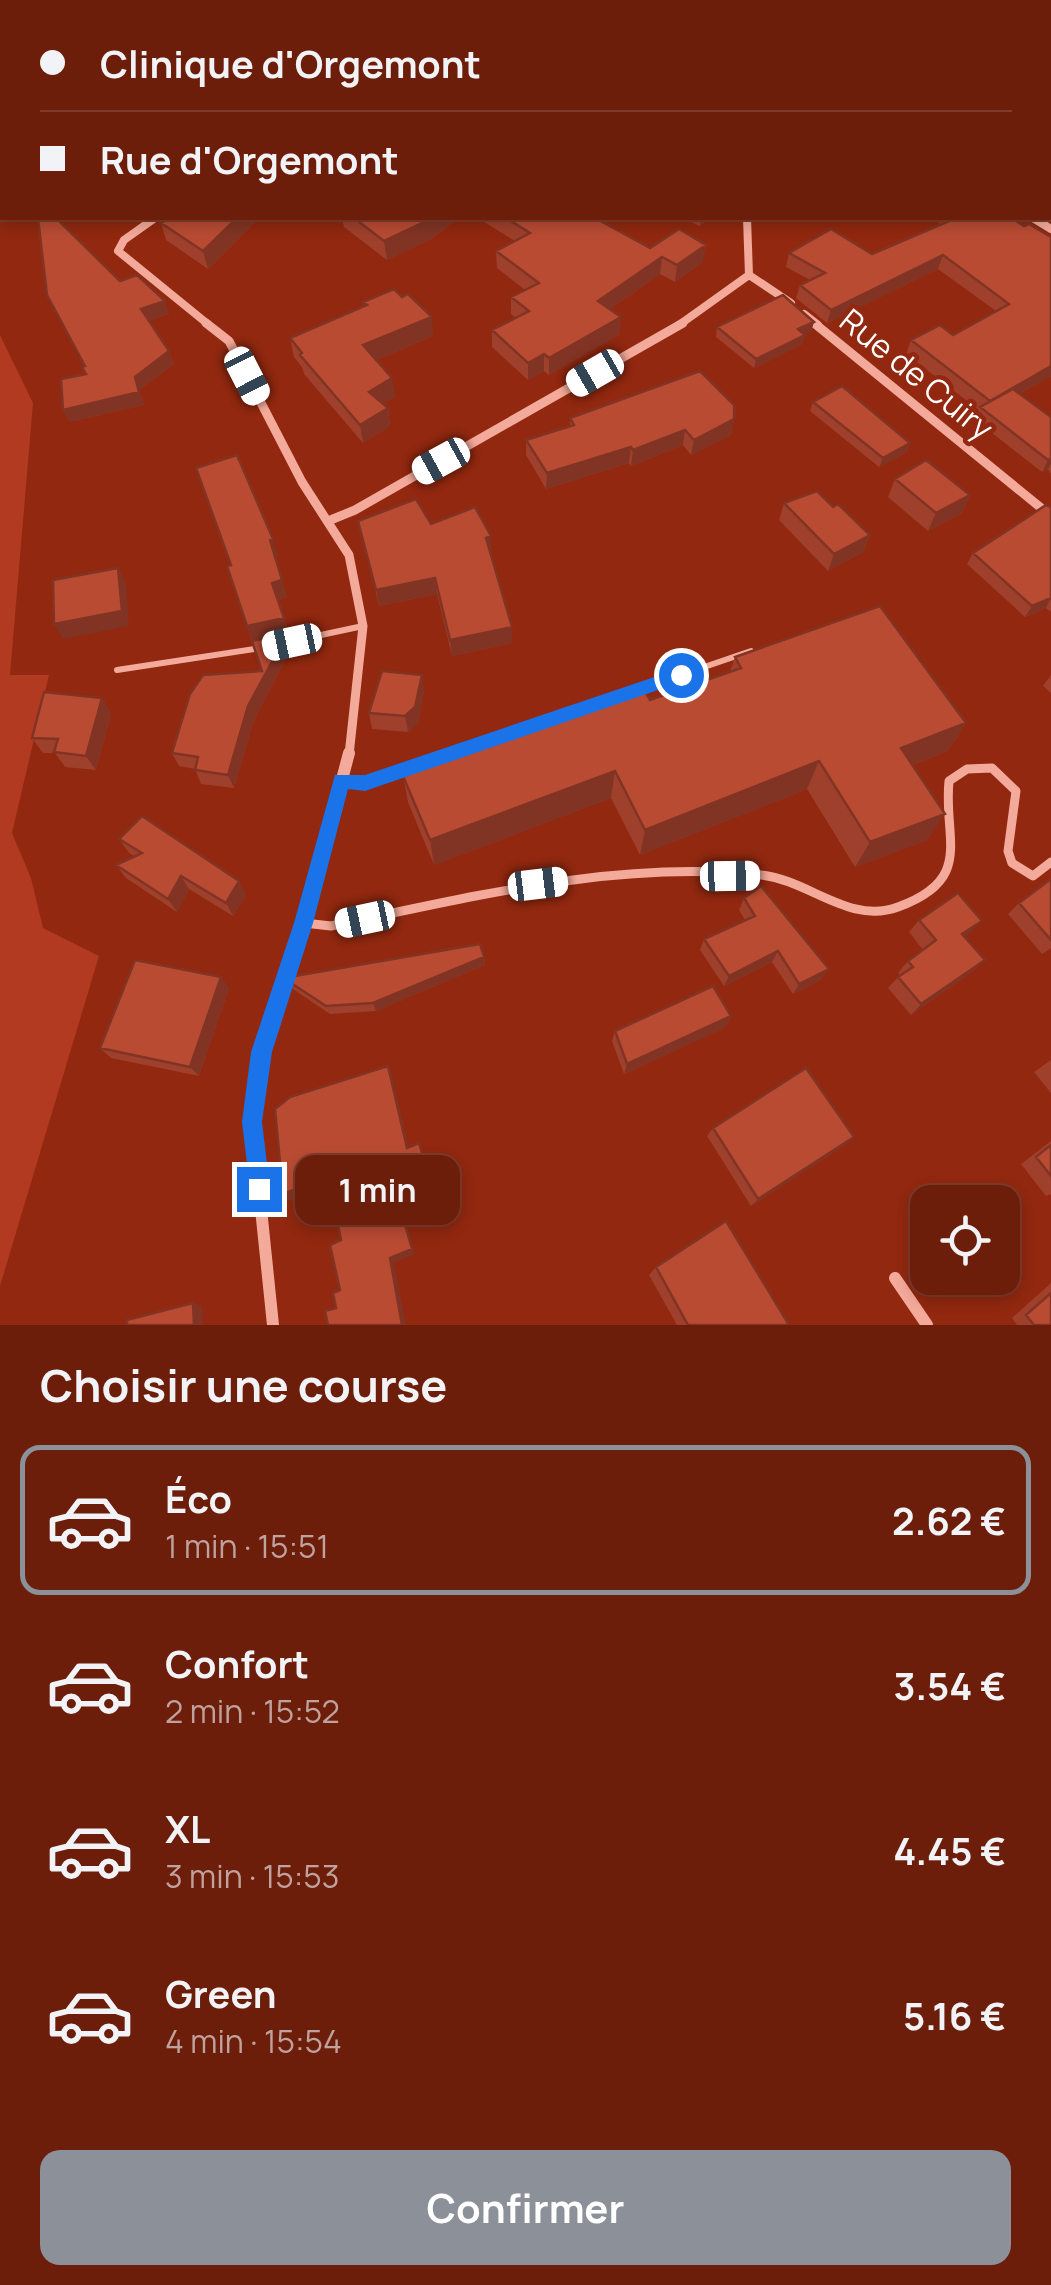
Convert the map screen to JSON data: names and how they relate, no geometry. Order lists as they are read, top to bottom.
{
  "streets": {
    "street": ["Rue de Cuiry"]
  },
  "page": {
    "banner": ["Clinique d'Orgemont", "Rue d'Orgemont"],
    "bubble": "1 min",
    "heading": "Choisir une course",
    "list": [
      {
        "name": "Éco",
        "note": "1 min · 15:51",
        "value": "2.62 €"
      },
      {
        "name": "Confort",
        "note": "2 min · 15:52",
        "value": "3.54 €"
      },
      {
        "name": "XL",
        "note": "3 min · 15:53",
        "value": "4.45 €"
      },
      {
        "name": "Green",
        "note": "4 min · 15:54",
        "value": "5.16 €"
      }
    ],
    "buttons": "Confirmer"
  }
}
